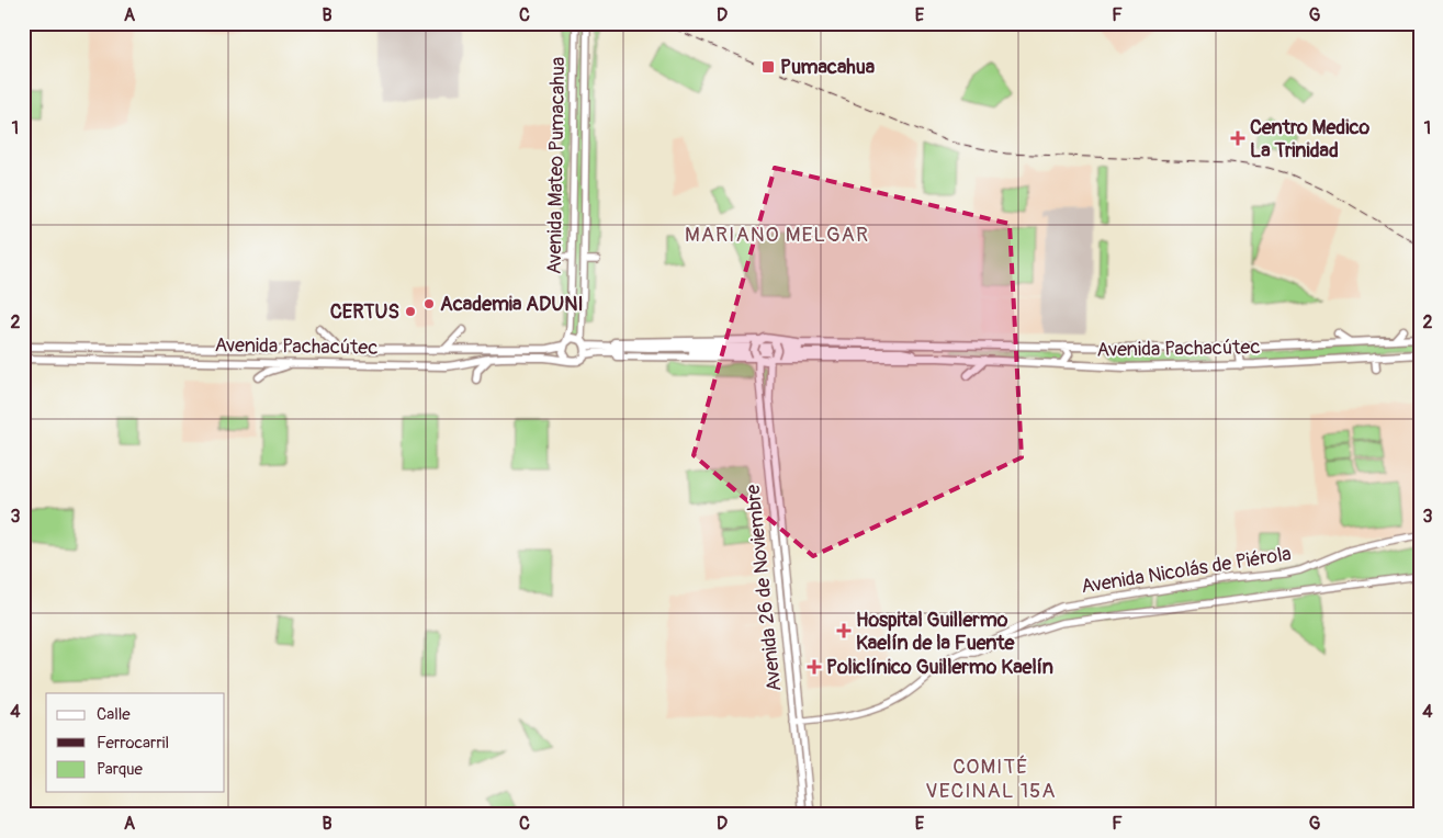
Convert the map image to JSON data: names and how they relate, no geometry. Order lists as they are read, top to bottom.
{
  "streets": {
    "main road": [
      "Avenida Mateo Pumacahua",
      "Avenida Pachacútec",
      "Avenida Nicolás de Piérola",
      "Avenida 26 de Noviembre"
    ]
  },
  "crossings": [
    ["Avenida Mateo Pumacahua", "Avenida Pachacútec"],
    ["Avenida Pachacútec", "Avenida 26 de Noviembre"],
    ["Avenida Nicolás de Piérola", "Avenida 26 de Noviembre"]
  ],
  "districts": ["MARIANO MELGAR", "COMITÉ VECINAL 15A"],
  "places": {
    "transit": ["Pumacahua"],
    "health": ["Centro Medico La Trinidad", "Hospital Guillermo Kaelín de la Fuente", "Policlínico Guillermo Kaelín"],
    "other": ["Academia ADUNI", "CERTUS"]
  },
  "legend": ["Calle", "Ferrocarril", "Parque"],
  "grid": {
    "columns": [
      "A",
      "B",
      "C",
      "D",
      "E",
      "F",
      "G"
    ],
    "rows": [
      "1",
      "2",
      "3",
      "4"
    ]
  }
}
